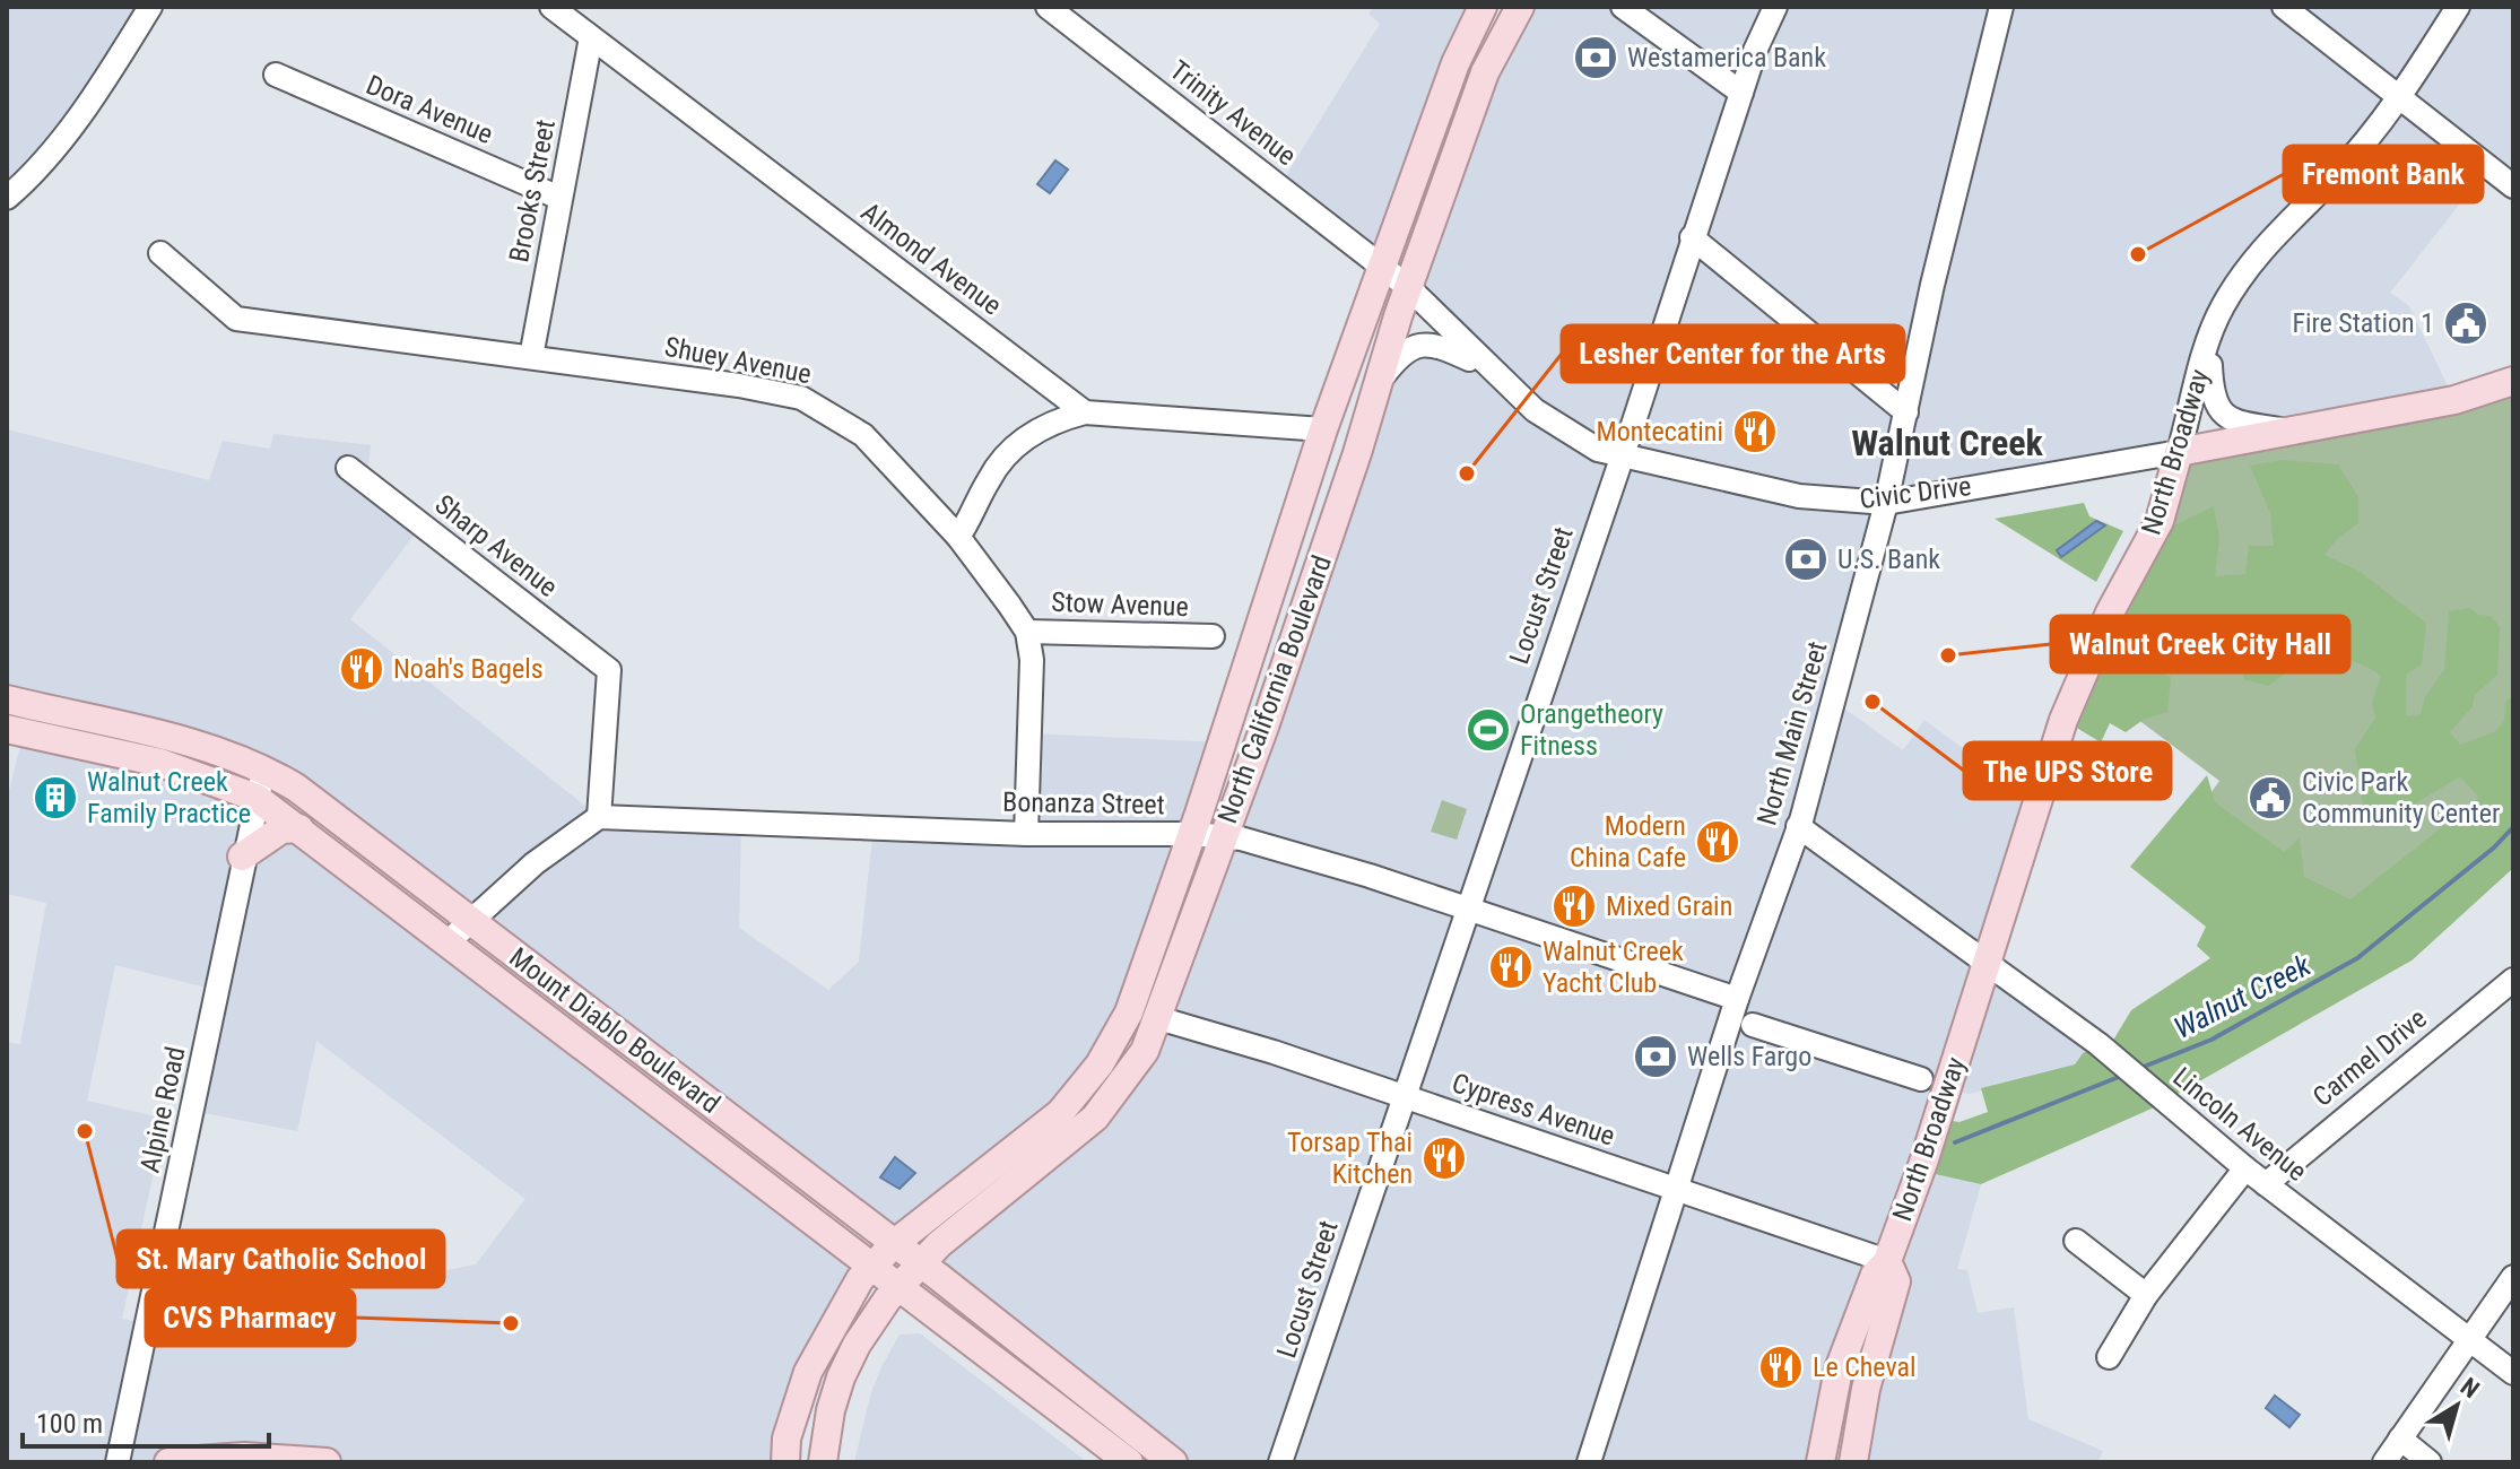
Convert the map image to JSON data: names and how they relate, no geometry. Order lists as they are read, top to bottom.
{
  "streets": {
    "main road": [
      "North Broadway",
      "Civic Drive",
      "North California Boulevard",
      "Mount Diablo Boulevard"
    ],
    "street": [
      "Dora Avenue",
      "Trinity Avenue",
      "Brooks Street",
      "Almond Avenue",
      "Shuey Avenue",
      "Sharp Avenue",
      "Locust Street",
      "Stow Avenue",
      "North Main Street",
      "Bonanza Street",
      "Carmel Drive",
      "Alpine Road",
      "Cypress Avenue",
      "Lincoln Avenue"
    ]
  },
  "crossings": [
    ["Dora Avenue", "Brooks Street"],
    ["Trinity Avenue", "Civic Drive"],
    ["Trinity Avenue", "North California Boulevard"],
    ["Brooks Street", "Almond Avenue"],
    ["Brooks Street", "Shuey Avenue"],
    ["Shuey Avenue", "Stow Avenue"],
    ["North Broadway", "Civic Drive"],
    ["North Broadway", "Cypress Avenue"],
    ["North Broadway", "Lincoln Avenue"],
    ["Civic Drive", "Locust Street"],
    ["Civic Drive", "North California Boulevard"],
    ["Civic Drive", "North Main Street"],
    ["Sharp Avenue", "Bonanza Street"],
    ["Locust Street", "Bonanza Street"],
    ["Locust Street", "Cypress Avenue"],
    ["North California Boulevard", "Bonanza Street"],
    ["North California Boulevard", "Mount Diablo Boulevard"],
    ["North California Boulevard", "Cypress Avenue"],
    ["North Main Street", "Bonanza Street"],
    ["North Main Street", "Cypress Avenue"],
    ["North Main Street", "Lincoln Avenue"],
    ["Mount Diablo Boulevard", "Alpine Road"],
    ["Carmel Drive", "Lincoln Avenue"]
  ],
  "districts": ["Walnut Creek"],
  "water": ["Walnut Creek"],
  "places": {
    "bank": ["Westamerica Bank", "U.S. Bank", "Wells Fargo"],
    "other": [
      "Fremont Bank",
      "Lesher Center for the Arts",
      "Walnut Creek City Hall",
      "The UPS Store",
      "St. Mary Catholic School",
      "CVS Pharmacy"
    ],
    "public building": ["Fire Station 1", "Civic Park Community Center"],
    "restaurant": [
      "Montecatini",
      "Noah's Bagels",
      "Modern China Cafe",
      "Mixed Grain",
      "Walnut Creek Yacht Club",
      "Torsap Thai Kitchen",
      "Le Cheval"
    ],
    "sports": ["Orangetheory Fitness"],
    "building": ["Walnut Creek Family Practice"]
  },
  "scale_bar": "100 m",
  "north": "top right"
}
